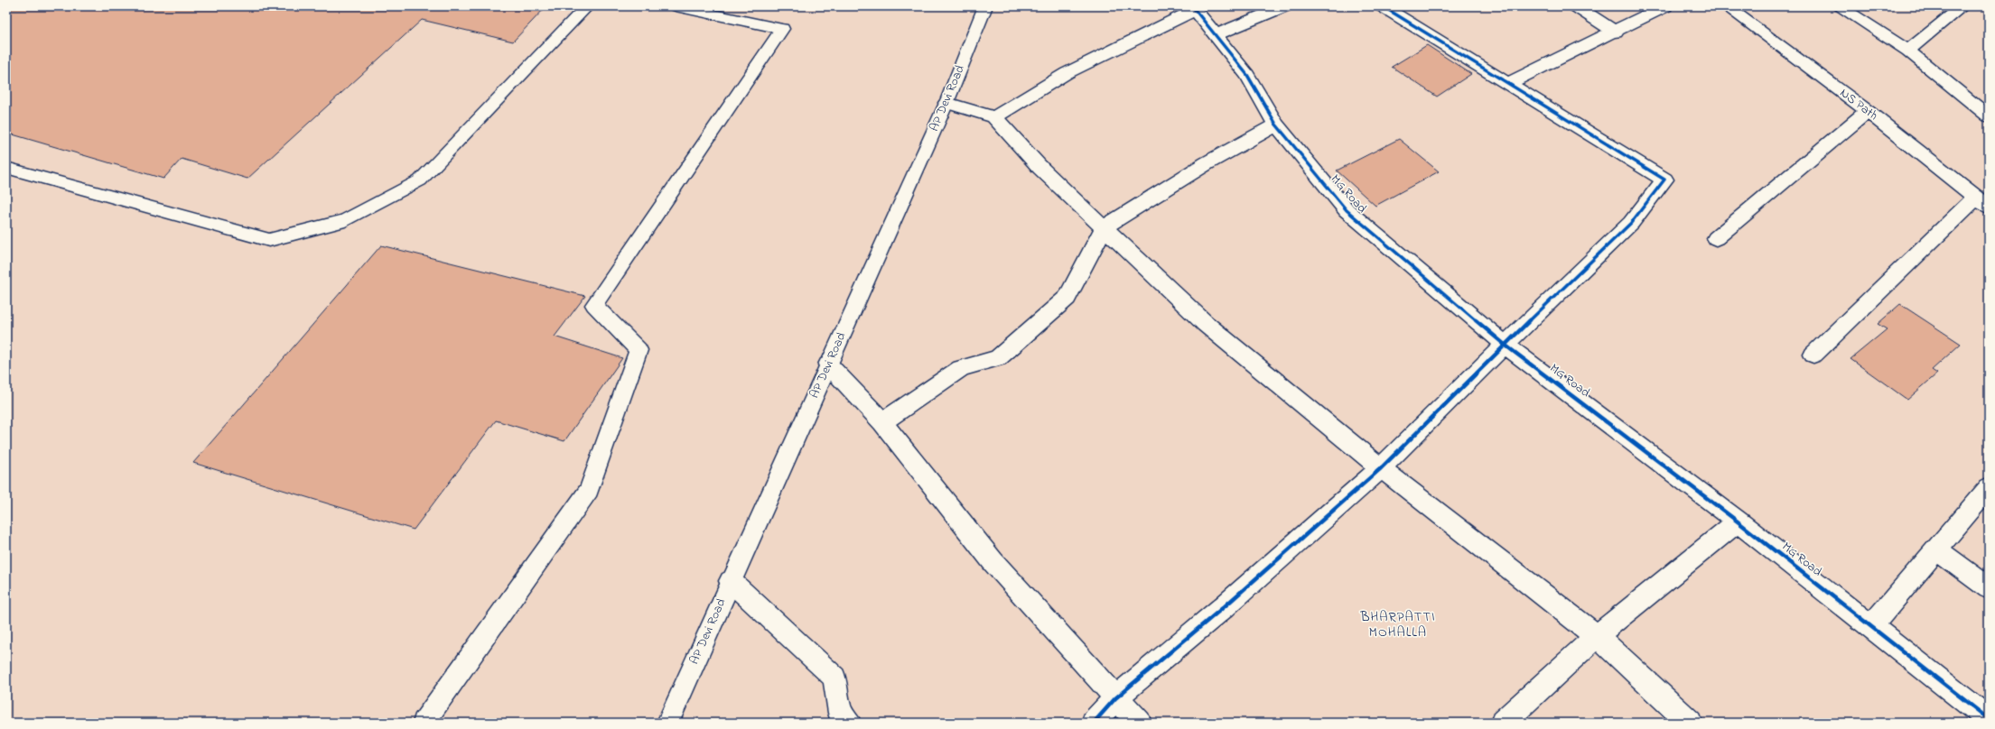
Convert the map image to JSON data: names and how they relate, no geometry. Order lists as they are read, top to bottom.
{
  "streets": {
    "street": ["NS Path", "MG Road"],
    "lane": ["AP Devi Road"]
  },
  "districts": ["BHARPATTI MOHALLA"]
}
